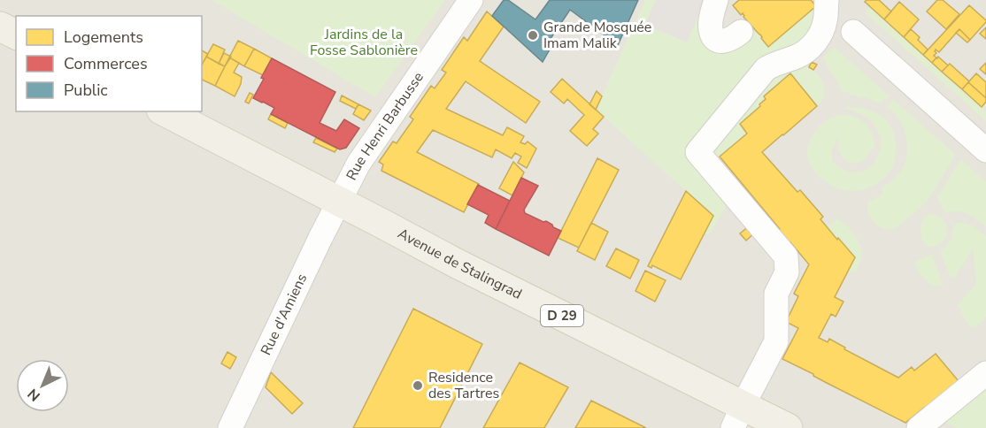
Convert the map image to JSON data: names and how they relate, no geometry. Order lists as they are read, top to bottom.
{
  "streets": {
    "main road": ["Avenue de Stalingrad", "D 29"],
    "street": ["Rue Henri Barbusse", "Rue d'Amiens"]
  },
  "crossings": [
    ["Rue Henri Barbusse", "Avenue de Stalingrad"],
    ["Rue Henri Barbusse", "Rue d'Amiens"],
    ["Avenue de Stalingrad", "Rue d'Amiens"]
  ],
  "parks": ["Jardins de la Fosse Sablonière"],
  "places": ["Grande Mosquée Imam Malik", "Residence des Tartres"],
  "legend": ["Logements", "Commerces", "Public"],
  "north": "bottom left"
}
